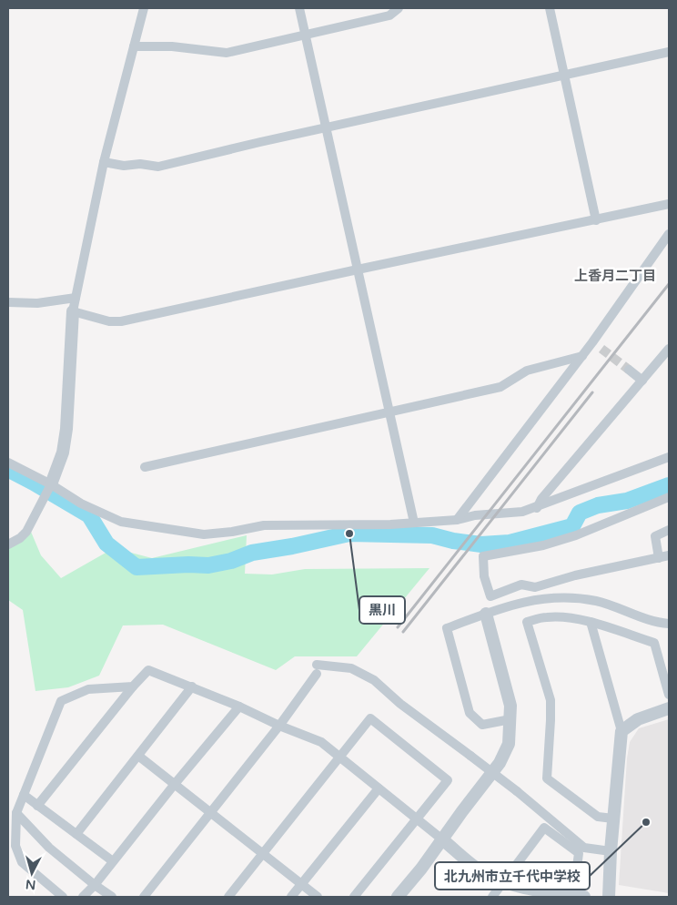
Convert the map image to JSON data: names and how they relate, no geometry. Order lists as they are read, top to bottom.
{
  "districts": ["上香月二丁目"],
  "places": ["黒川", "北九州市立千代中学校"],
  "north": "bottom"
}
